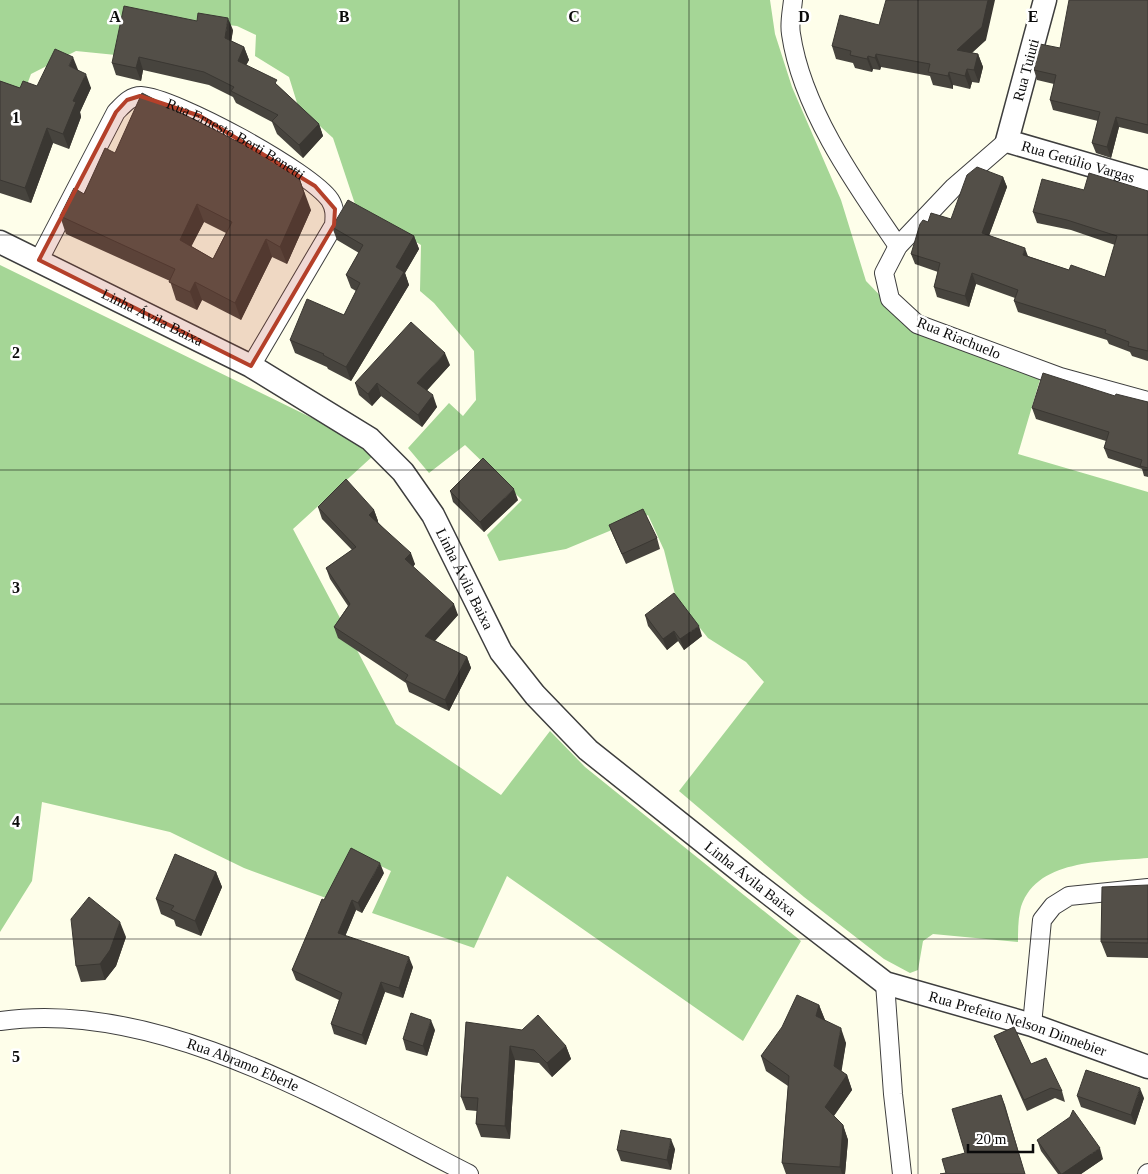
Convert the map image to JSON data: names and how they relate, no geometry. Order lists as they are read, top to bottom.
{
  "streets": {
    "street": [
      "Rua Tuiuti",
      "Rua Ernesto Berti Benetti",
      "Rua Getúlio Vargas",
      "Linha Ávila Baixa",
      "Rua Riachuelo",
      "Rua Prefeito Nelson Dinnebier",
      "Rua Abramo Eberle"
    ]
  },
  "crossings": [
    ["Rua Tuiuti", "Rua Getúlio Vargas"],
    ["Rua Tuiuti", "Rua Riachuelo"],
    ["Rua Ernesto Berti Benetti", "Linha Ávila Baixa"],
    ["Rua Getúlio Vargas", "Rua Riachuelo"],
    ["Linha Ávila Baixa", "Rua Prefeito Nelson Dinnebier"]
  ],
  "scale_bar": "20 m",
  "grid": {
    "columns": [
      "A",
      "B",
      "C",
      "D",
      "E"
    ],
    "rows": [
      "1",
      "2",
      "3",
      "4",
      "5"
    ]
  }
}
